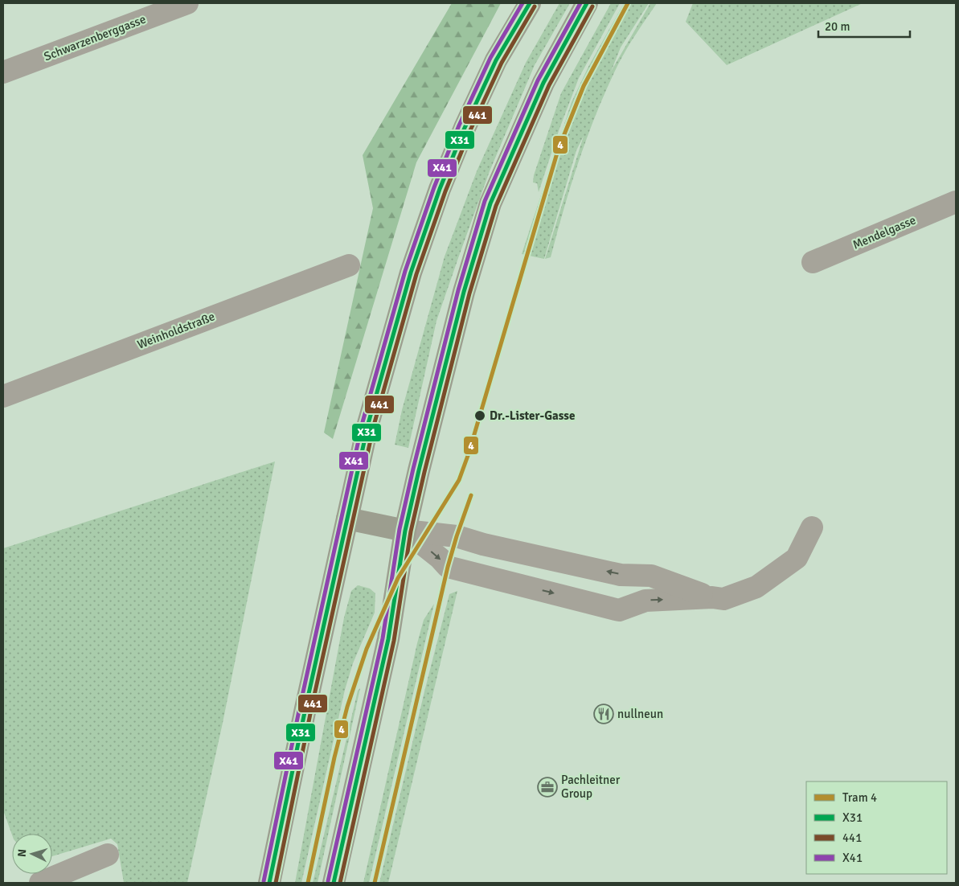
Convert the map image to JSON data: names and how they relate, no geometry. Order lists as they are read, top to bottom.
{
  "streets": {
    "street": ["Schwarzenberggasse", "Mendelgasse", "Weinholdstraße"]
  },
  "places": {
    "other": ["Dr.-Lister-Gasse"],
    "restaurant": ["nullneun"],
    "office": ["Pachleitner Group"]
  },
  "lines": [
    "tram line 4",
    "transit line X31",
    "transit line X41",
    "transit line 441"
  ],
  "legend": [
    "Tram 4",
    "X31",
    "441",
    "X41"
  ],
  "scale_bar": "20 m",
  "north": "left"
}
